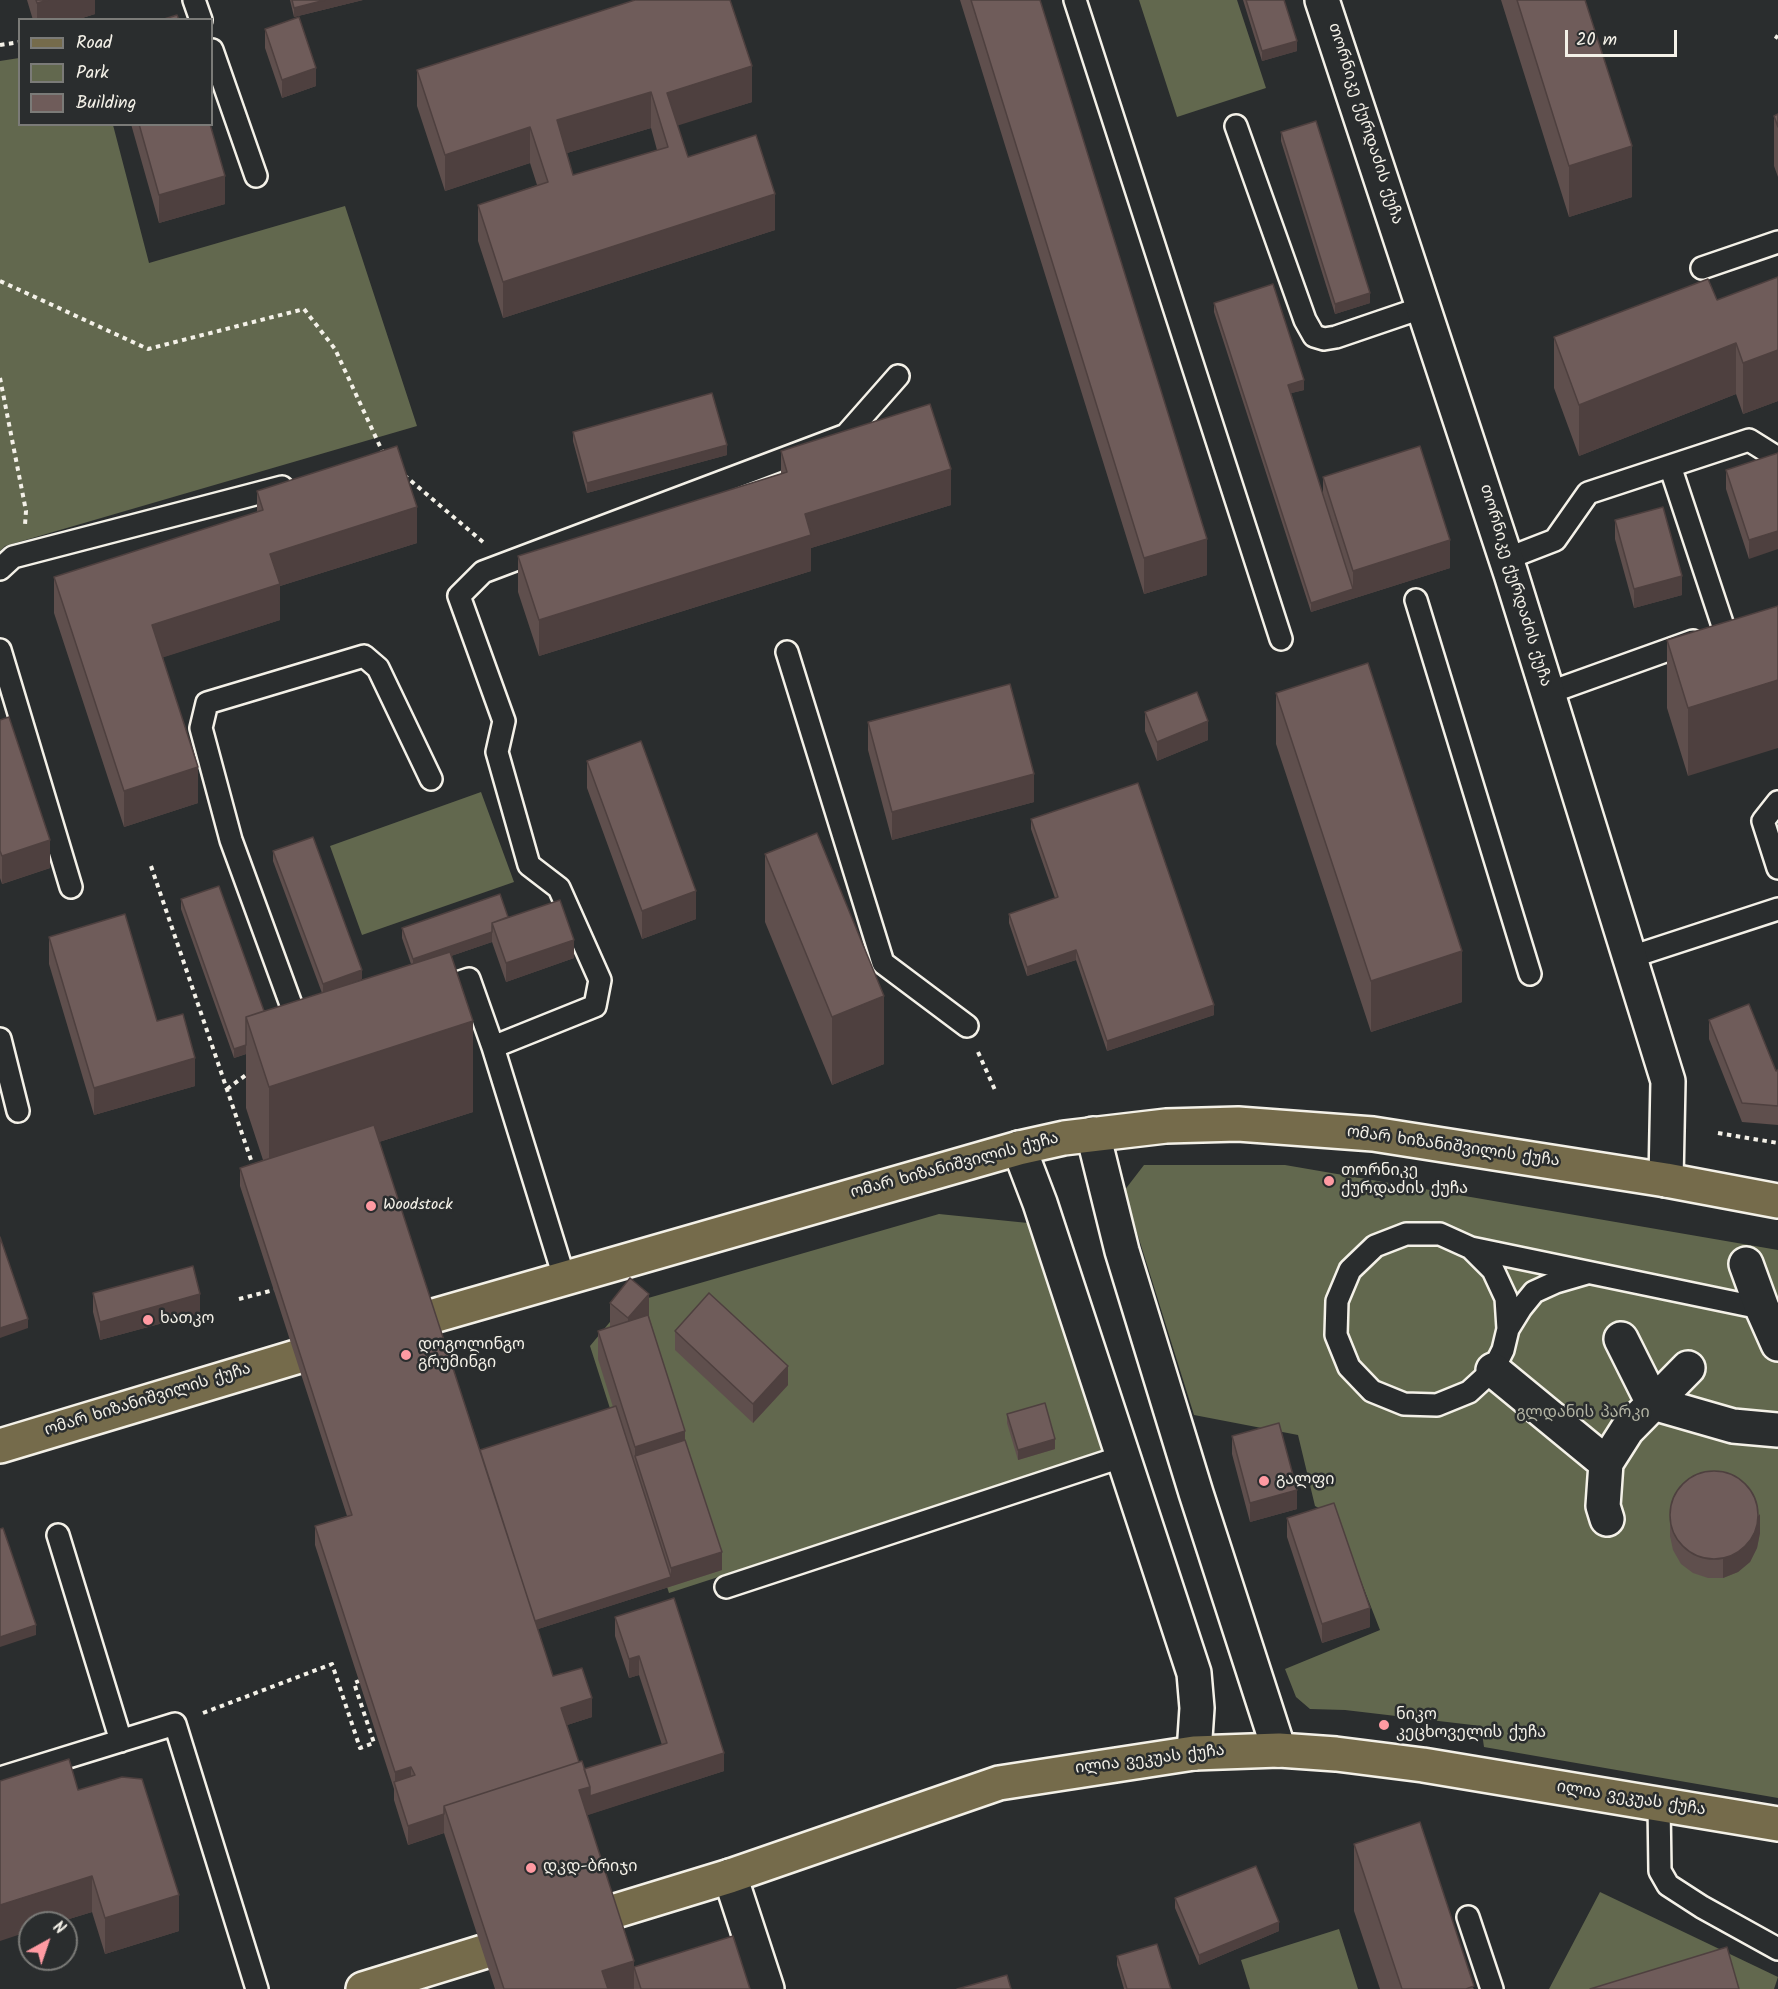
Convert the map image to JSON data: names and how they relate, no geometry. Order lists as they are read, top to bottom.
{
  "streets": {
    "main road": ["ომარ ხიზანიშვილის ქუჩა", "ილია ვეკუას ქუჩა"],
    "street": ["თორნიკე ქურდაძის ქუჩა"]
  },
  "crossings": [
    ["თორნიკე ქურდაძის ქუჩა", "ომარ ხიზანიშვილის ქუჩა"]
  ],
  "parks": ["გლდანის პარკი"],
  "places": [
    "თორნიკე ქურდაძის ქუჩა",
    "Woodstock",
    "ხათკო",
    "დოგოლინგო გრუმინგი",
    "გალფი",
    "ნიკო კეცხოველის ქუჩა",
    "დკდ-ბრიჯი"
  ],
  "legend": ["Road", "Park", "Building"],
  "scale_bar": "20 m",
  "north": "top right"
}
